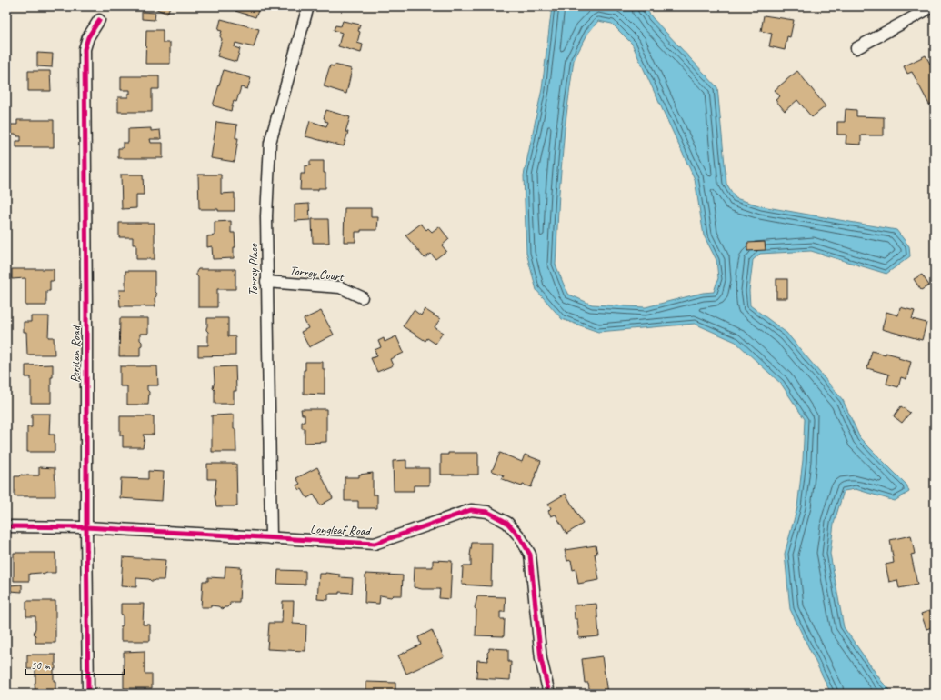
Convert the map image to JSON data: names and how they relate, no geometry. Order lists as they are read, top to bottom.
{
  "streets": {
    "street": [
      "Torrey Place",
      "Torrey Court",
      "Peritan Road",
      "Longleaf Road"
    ]
  },
  "crossings": [
    ["Torrey Place", "Torrey Court"],
    ["Torrey Place", "Longleaf Road"],
    ["Peritan Road", "Longleaf Road"]
  ],
  "scale_bar": "50 m"
}
